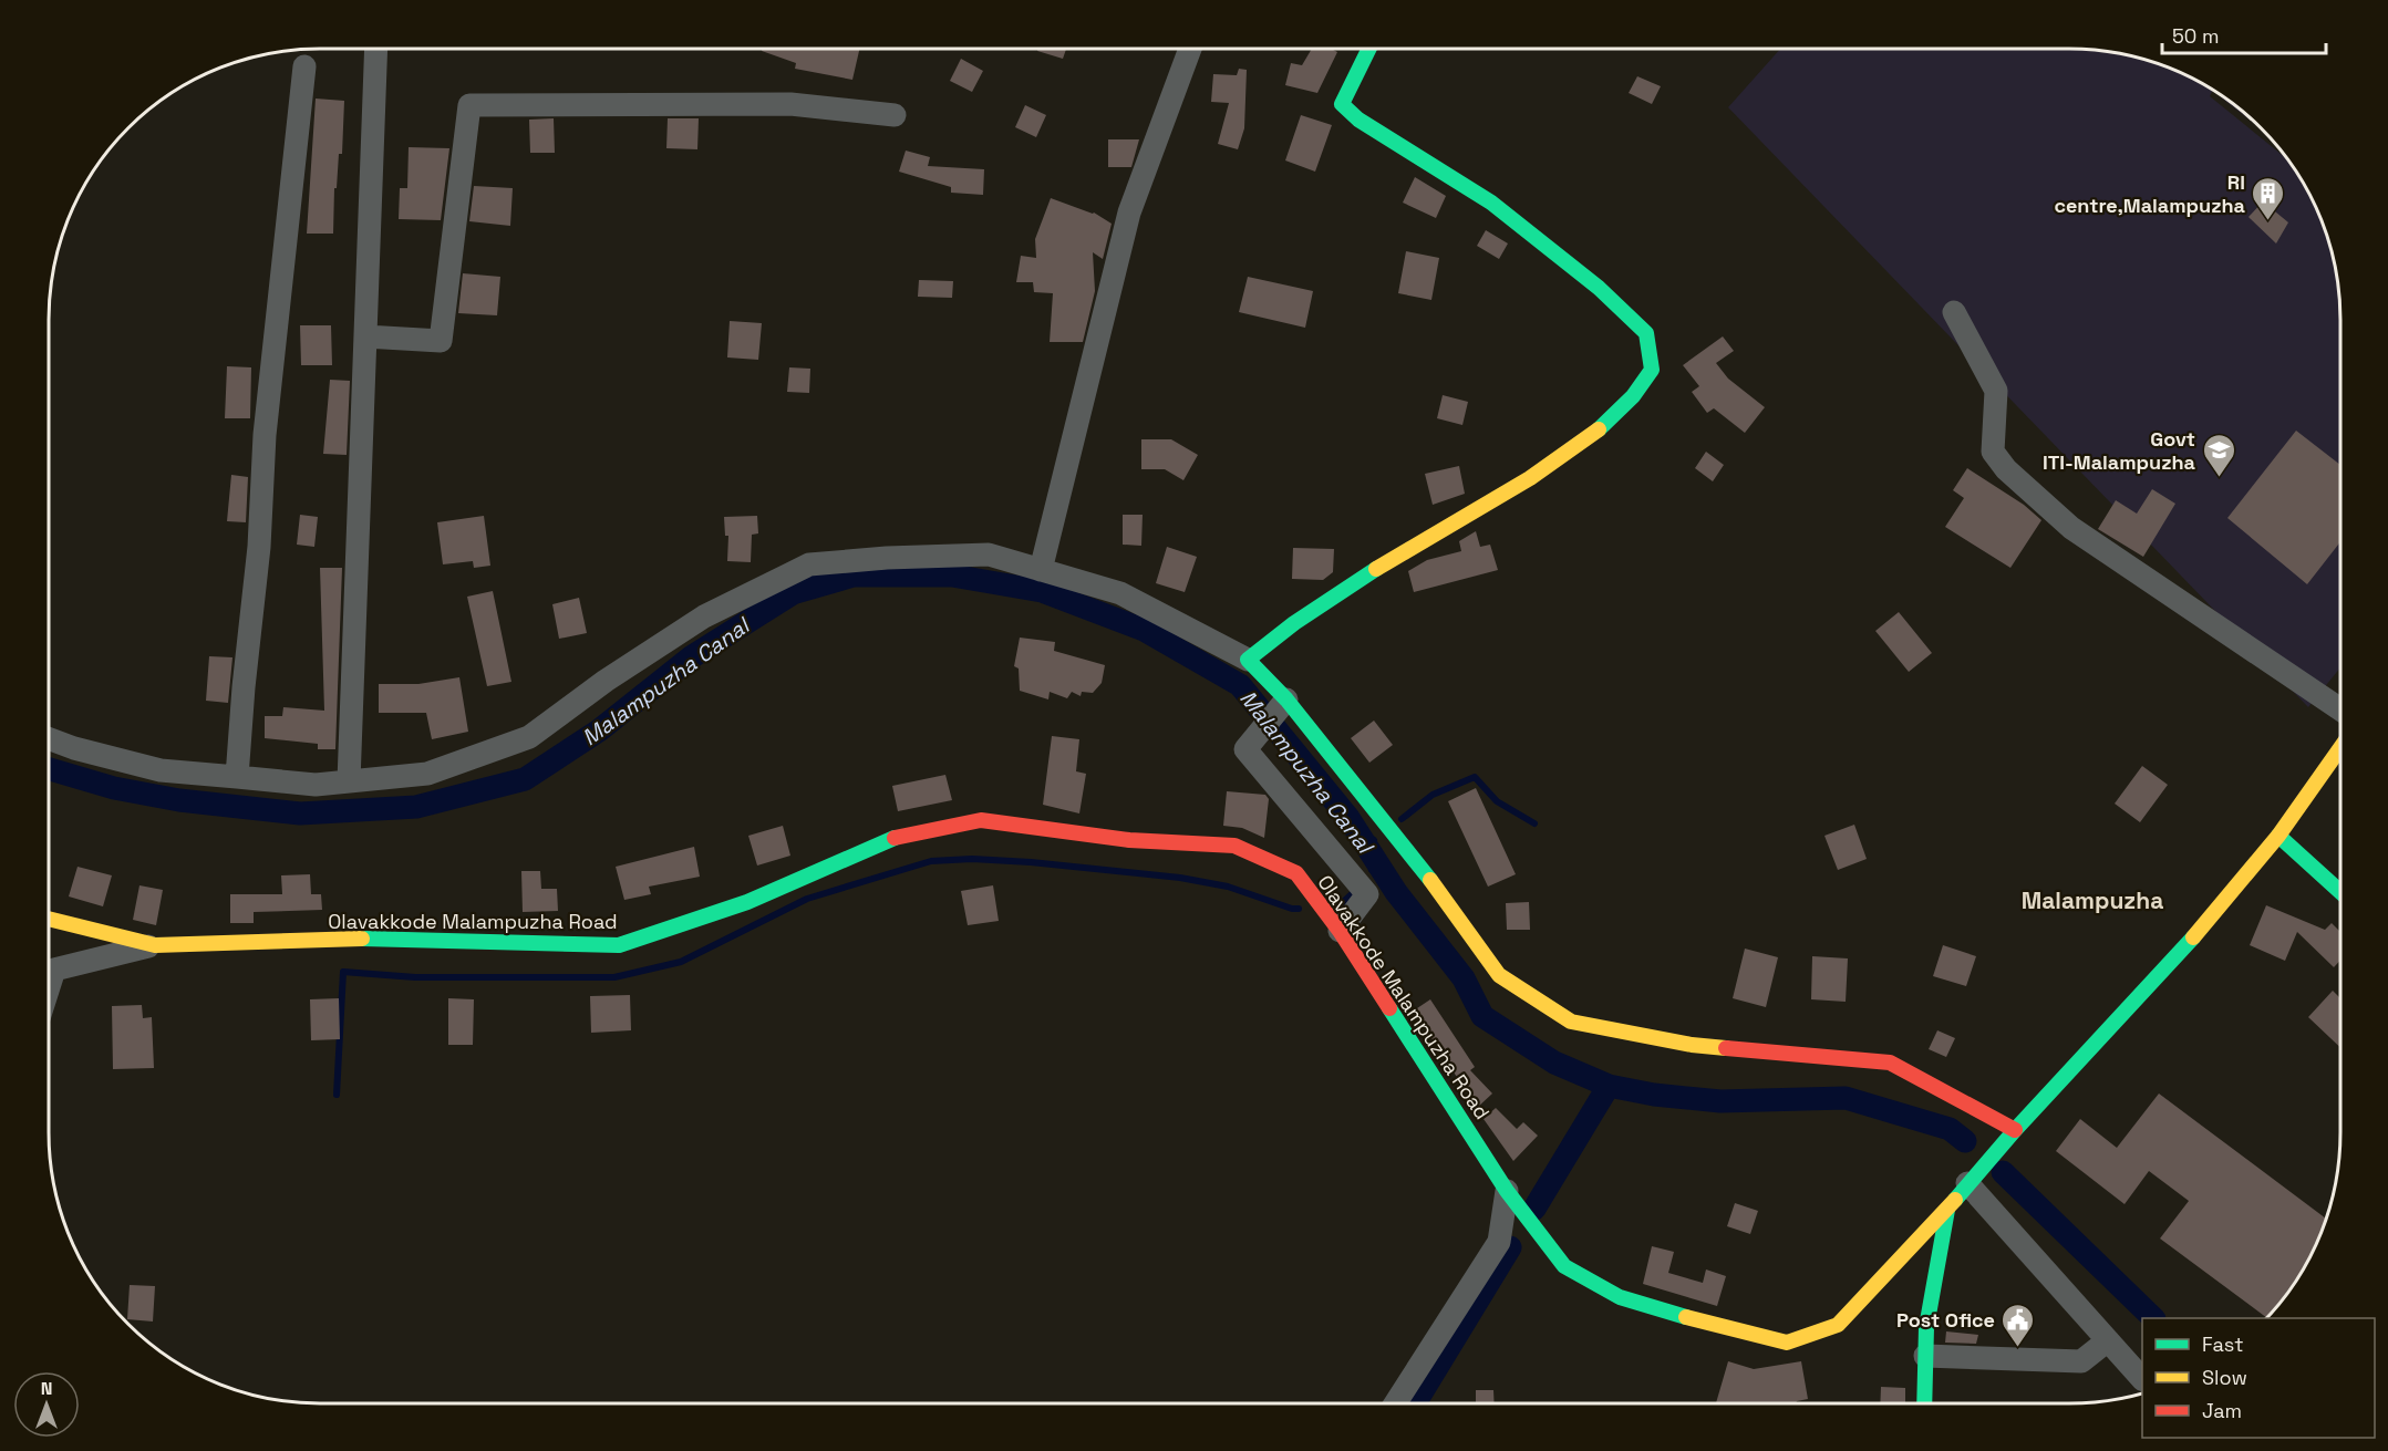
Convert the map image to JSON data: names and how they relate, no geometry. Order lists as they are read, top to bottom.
{
  "streets": {
    "main road": ["Olavakkode Malampuzha Road"]
  },
  "districts": ["Malampuzha"],
  "water": ["Malampuzha Canal"],
  "places": {
    "building": ["RI centre,Malampuzha"],
    "school or university": ["Govt ITI-Malampuzha"],
    "public building": ["Post Ofice"]
  },
  "legend": ["Fast", "Slow", "Jam"],
  "scale_bar": "50 m",
  "north": "top"
}
